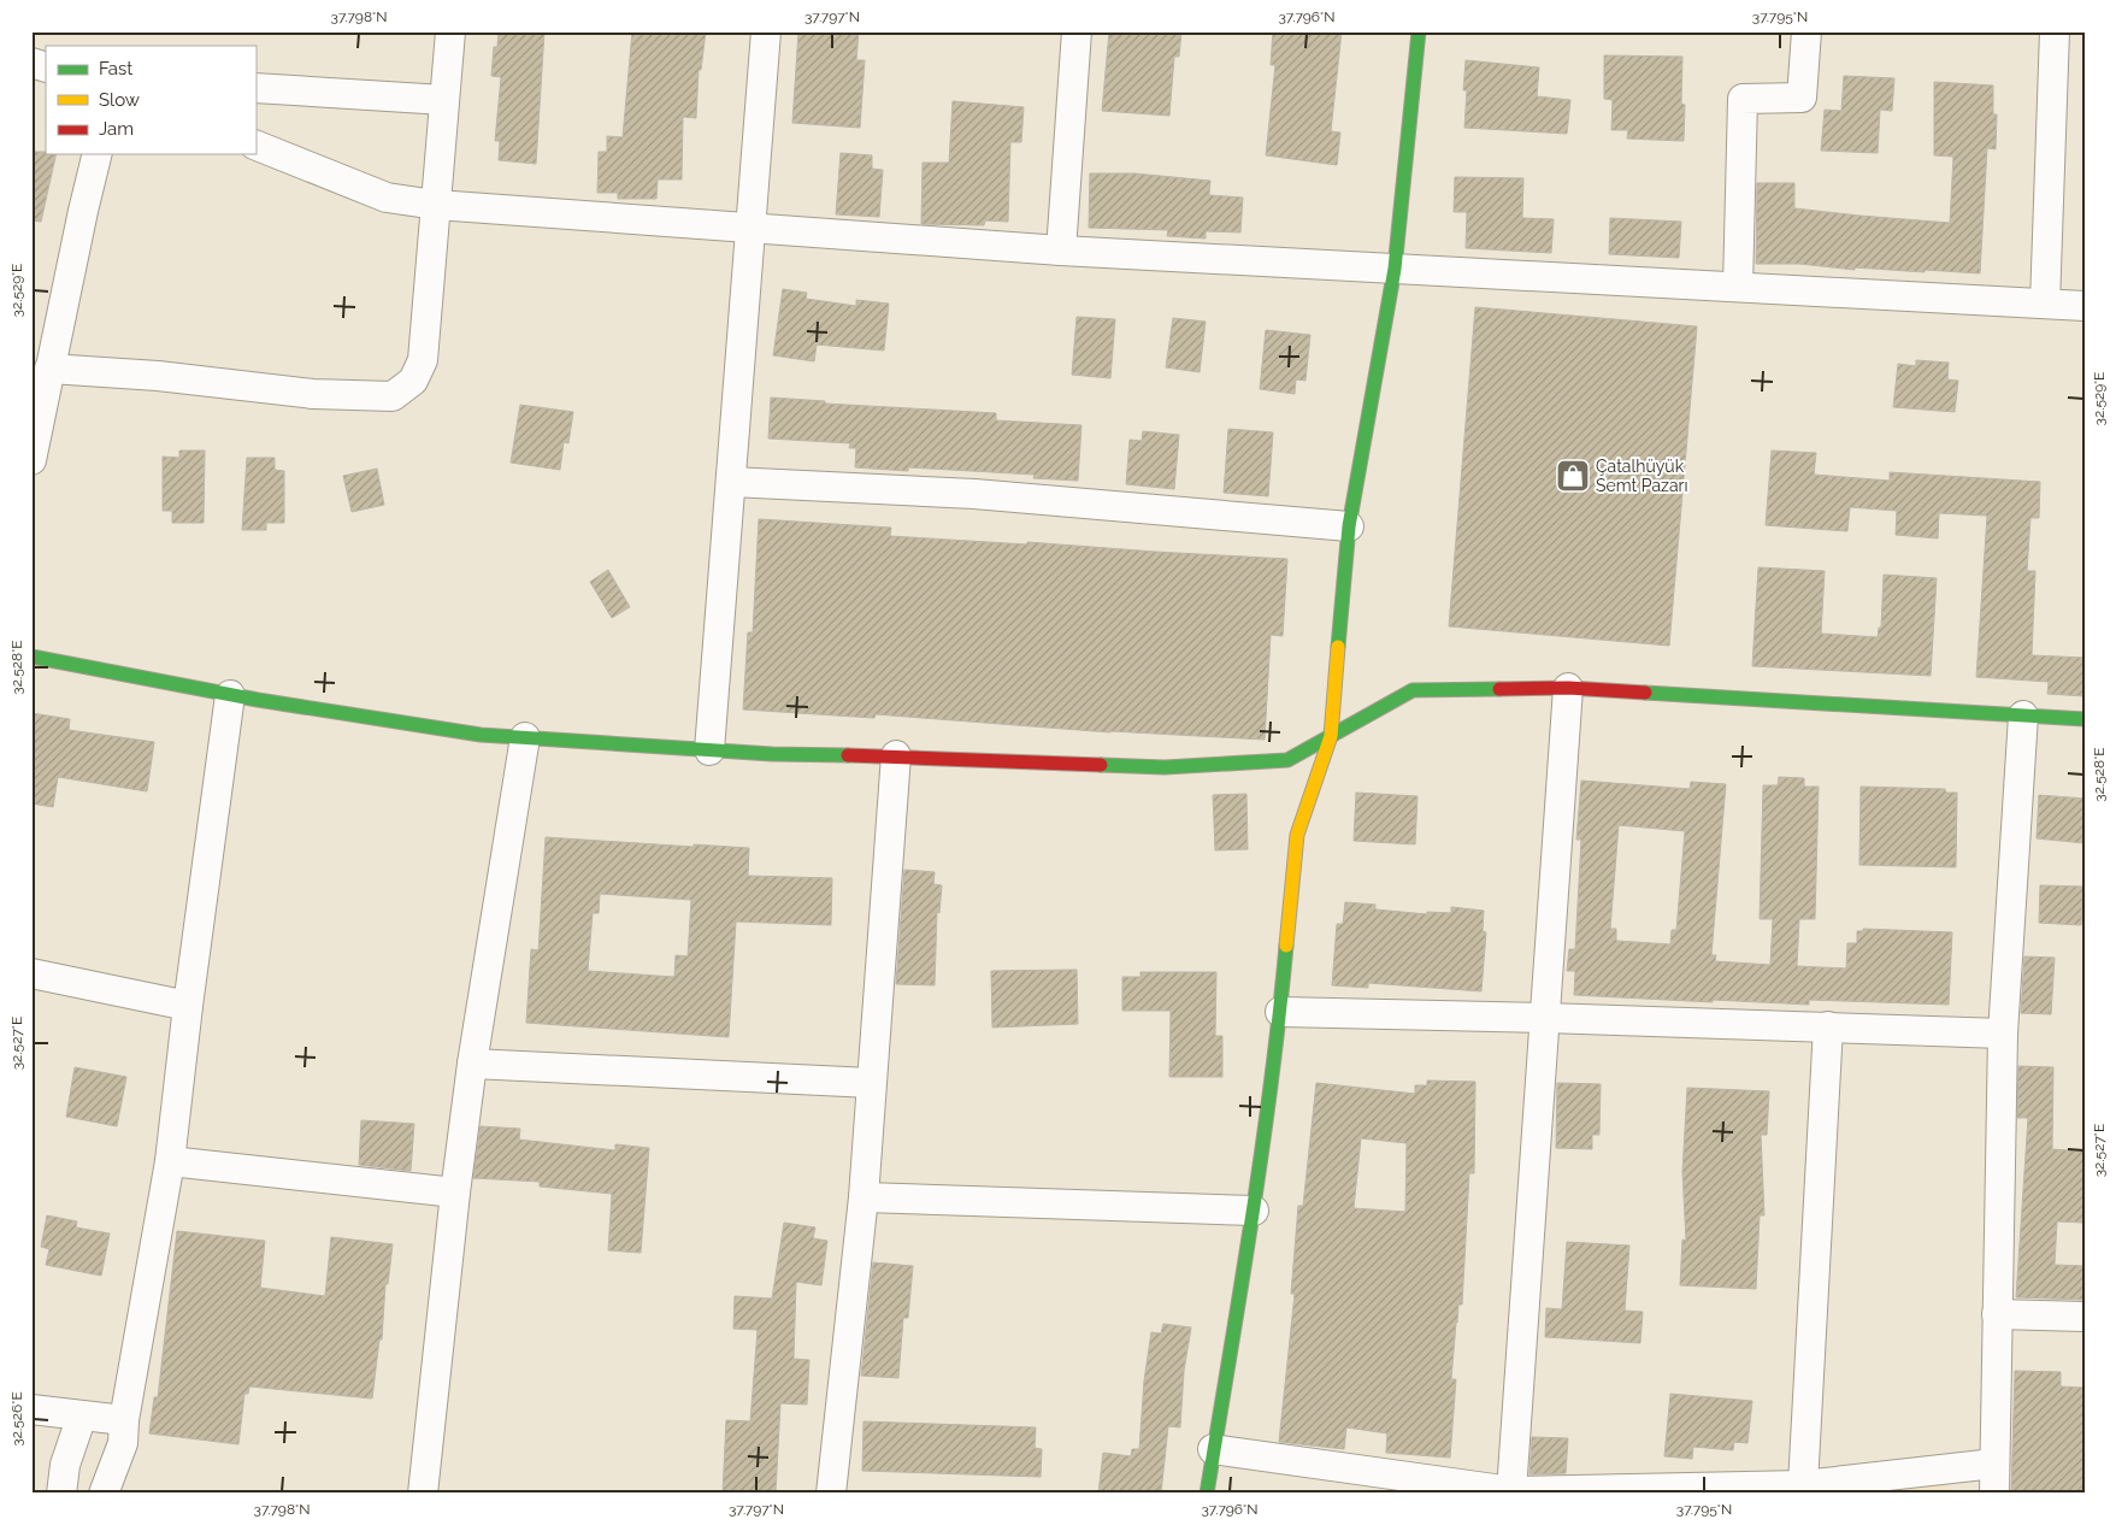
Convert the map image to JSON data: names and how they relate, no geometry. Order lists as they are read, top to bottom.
{
  "places": {
    "shop": ["Çatalhüyük Semt Pazarı"]
  },
  "legend": ["Fast", "Slow", "Jam"],
  "coordinates": [
    "37.798°N",
    "37.797°N",
    "37.796°N",
    "37.795°N",
    "32.529°E",
    "32.528°E",
    "32.527°E",
    "32.526°E"
  ]
}
